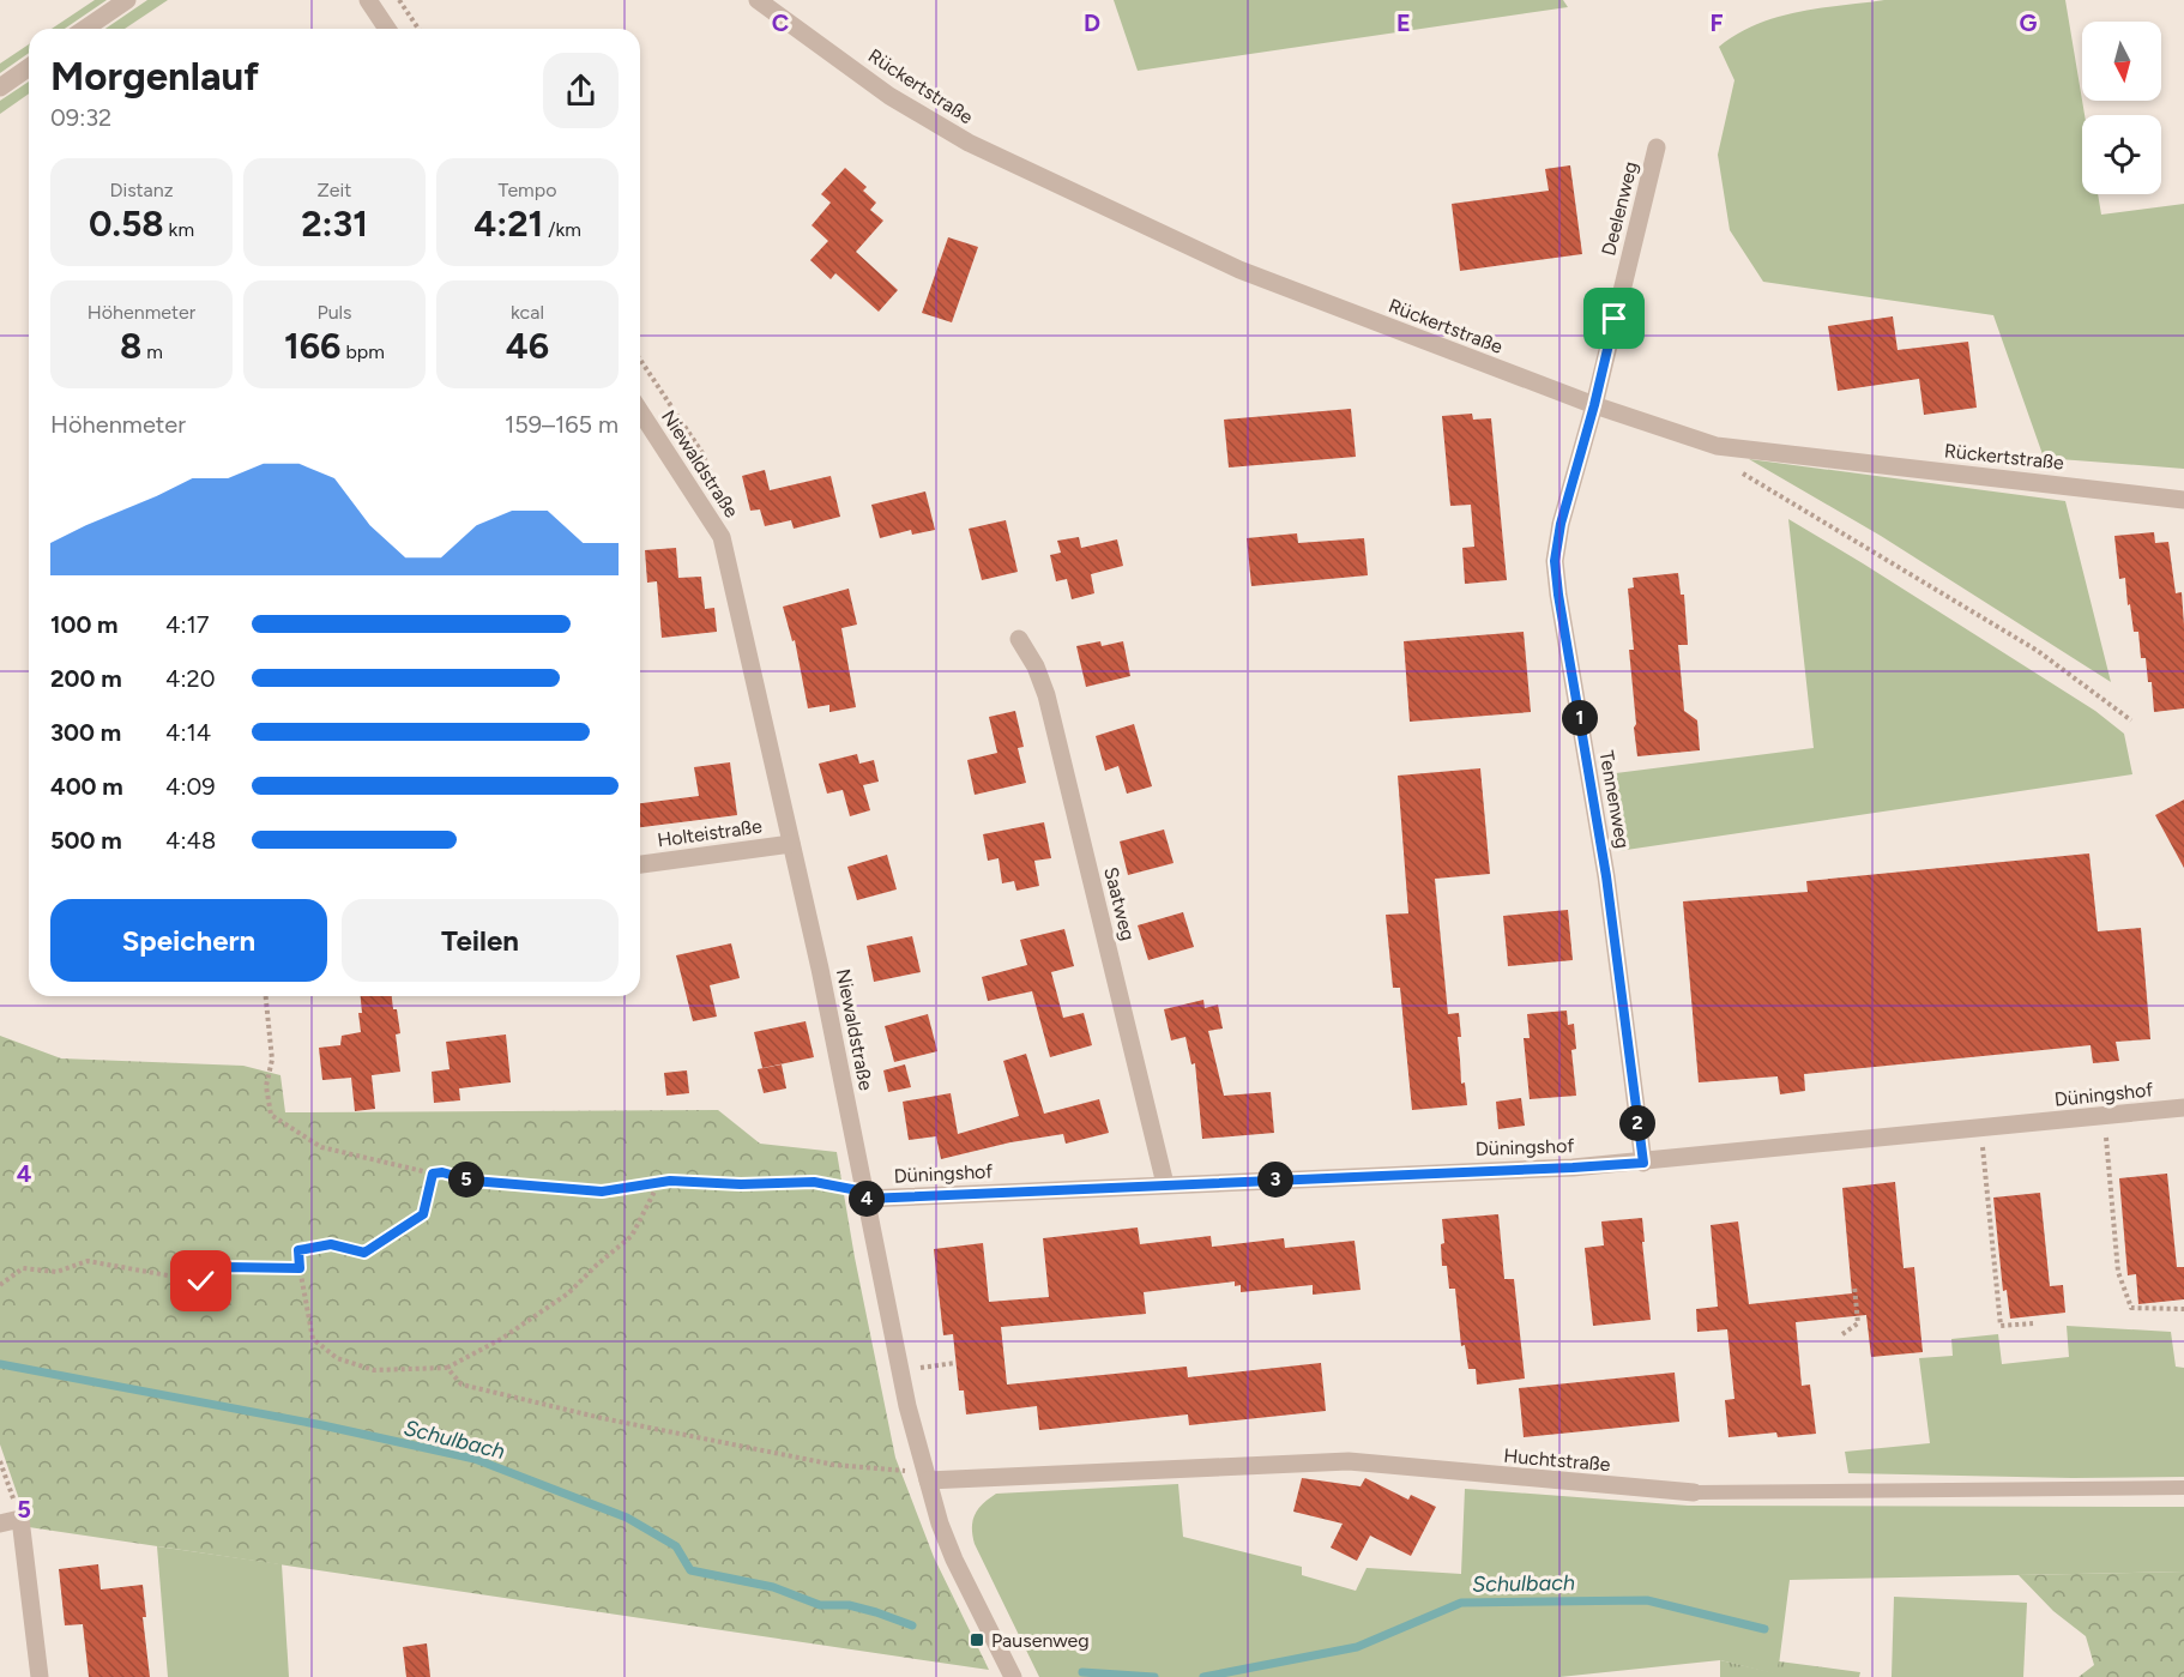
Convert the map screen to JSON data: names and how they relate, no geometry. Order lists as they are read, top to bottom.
{
  "streets": {
    "street": [
      "Rückertstraße",
      "Deelenweg",
      "Niewaldstraße",
      "Tennenweg",
      "Holteistraße",
      "Saatweg",
      "Düningshof",
      "Huchtstraße"
    ]
  },
  "crossings": [
    ["Rückertstraße", "Deelenweg"],
    ["Rückertstraße", "Tennenweg"],
    ["Deelenweg", "Tennenweg"],
    ["Niewaldstraße", "Holteistraße"],
    ["Niewaldstraße", "Düningshof"],
    ["Niewaldstraße", "Huchtstraße"],
    ["Tennenweg", "Düningshof"],
    ["Saatweg", "Düningshof"]
  ],
  "water": ["Schulbach"],
  "places": {
    "transit": ["Pausenweg"]
  },
  "north": "bottom",
  "page": {
    "heading": ["Morgenlauf", "09:32"],
    "stats": [
      ["Distanz", "0.58 km"],
      ["Zeit", "2:31"],
      ["Tempo", "4:21 /km"],
      ["Höhenmeter", "8 m"],
      ["Puls", "166 bpm"],
      ["kcal", "46"]
    ],
    "chart": ["Höhenmeter", "159–165 m"],
    "list": [
      {
        "name": "100 m",
        "note": "4:17"
      },
      {
        "name": "200 m",
        "note": "4:20"
      },
      {
        "name": "300 m",
        "note": "4:14"
      },
      {
        "name": "400 m",
        "note": "4:09"
      },
      {
        "name": "500 m",
        "note": "4:48"
      }
    ],
    "pins": [
      "1",
      "2",
      "3",
      "5",
      "4"
    ],
    "buttons": ["Speichern", "Teilen"]
  },
  "grid": {
    "columns": [
      "C",
      "D",
      "E",
      "F",
      "G"
    ],
    "rows": ["4", "5"]
  }
}
